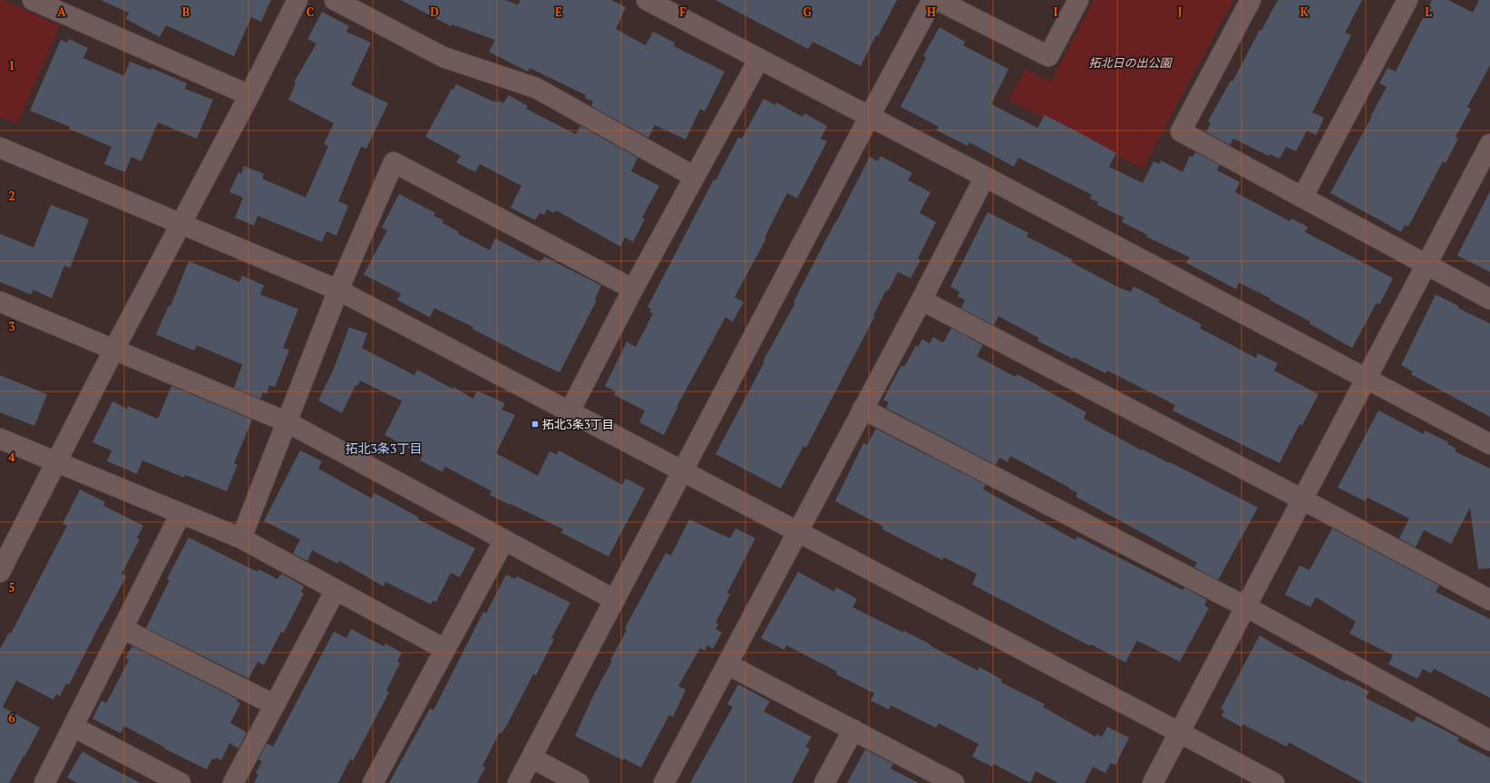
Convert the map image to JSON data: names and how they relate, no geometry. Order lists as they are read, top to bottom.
{
  "districts": ["拓北3条3丁目"],
  "parks": ["拓北日の出公園"],
  "places": {
    "transit": ["拓北3条3丁目"]
  },
  "grid": {
    "columns": [
      "A",
      "B",
      "C",
      "D",
      "E",
      "F",
      "G",
      "H",
      "I",
      "J",
      "K",
      "L"
    ],
    "rows": [
      "1",
      "2",
      "3",
      "4",
      "5",
      "6"
    ]
  }
}
